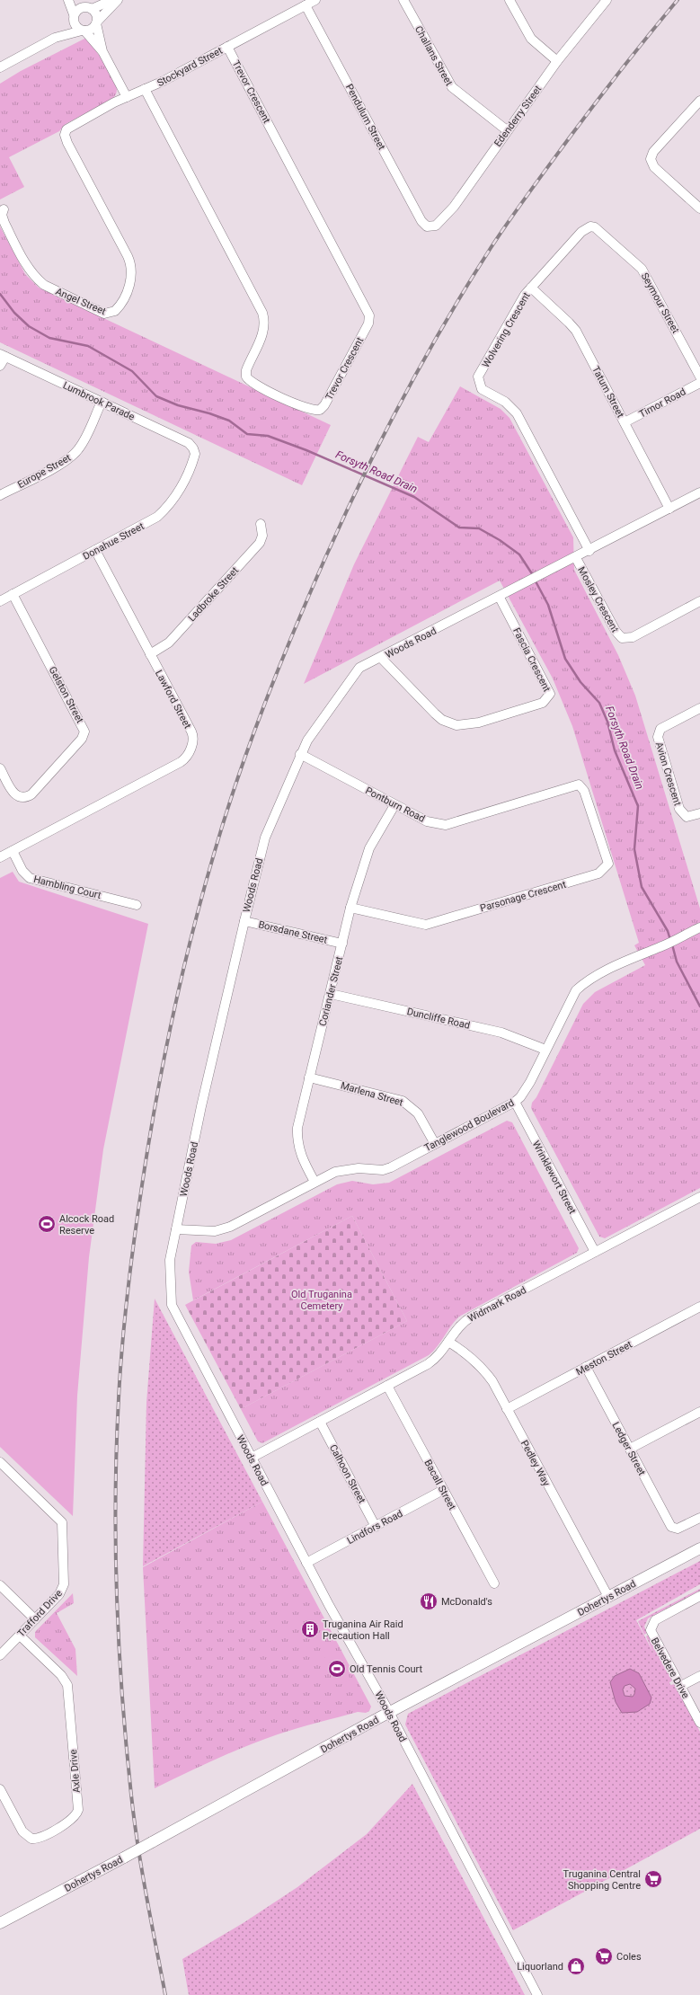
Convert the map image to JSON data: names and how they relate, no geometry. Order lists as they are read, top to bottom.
{
  "streets": {
    "main road": ["Dohertys Road"],
    "street": [
      "Challans Street",
      "Stockyard Street",
      "Trevor Crescent",
      "Edenderry Street",
      "Pendulum Street",
      "Angel Street",
      "Seymour Street",
      "Wolvering Crescent",
      "Tatum Street",
      "Lumbrook Parade",
      "Timor Road",
      "Europe Street",
      "Donahue Street",
      "Ladbroke Street",
      "Mosley Crescent",
      "Woods Road",
      "Fascia Crescent",
      "Gelston Street",
      "Lawford Street",
      "Avion Crescent",
      "Pontburn Road",
      "Hambling Court",
      "Parsonage Crescent",
      "Borsdane Street",
      "Coriander Street",
      "Duncliffe Road",
      "Marlena Street",
      "Tanglewood Boulevard",
      "Wrinklewort Street",
      "Widmark Road",
      "Meston Street",
      "Ledger Street",
      "Pedley Way",
      "Calhoon Street",
      "Bacall Street",
      "Lindfors Road",
      "Trafford Drive",
      "Belvedere Drive",
      "Axle Drive"
    ]
  },
  "crossings": [
    ["Challans Street", "Edenderry Street"],
    ["Stockyard Street", "Trevor Crescent"],
    ["Stockyard Street", "Pendulum Street"],
    ["Stockyard Street", "Angel Street"],
    ["Edenderry Street", "Pendulum Street"],
    ["Seymour Street", "Wolvering Crescent"],
    ["Wolvering Crescent", "Tatum Street"],
    ["Wolvering Crescent", "Woods Road"],
    ["Tatum Street", "Timor Road"],
    ["Tatum Street", "Woods Road"],
    ["Lumbrook Parade", "Europe Street"],
    ["Lumbrook Parade", "Donahue Street"],
    ["Donahue Street", "Gelston Street"],
    ["Donahue Street", "Lawford Street"],
    ["Ladbroke Street", "Lawford Street"],
    ["Mosley Crescent", "Woods Road"],
    ["Woods Road", "Fascia Crescent"],
    ["Woods Road", "Pontburn Road"],
    ["Woods Road", "Borsdane Street"],
    ["Woods Road", "Tanglewood Boulevard"],
    ["Woods Road", "Widmark Road"],
    ["Woods Road", "Lindfors Road"],
    ["Woods Road", "Dohertys Road"],
    ["Lawford Street", "Hambling Court"],
    ["Pontburn Road", "Parsonage Crescent"],
    ["Pontburn Road", "Coriander Street"],
    ["Parsonage Crescent", "Coriander Street"],
    ["Borsdane Street", "Coriander Street"],
    ["Coriander Street", "Duncliffe Road"],
    ["Coriander Street", "Marlena Street"],
    ["Coriander Street", "Tanglewood Boulevard"],
    ["Duncliffe Road", "Tanglewood Boulevard"],
    ["Marlena Street", "Tanglewood Boulevard"],
    ["Tanglewood Boulevard", "Wrinklewort Street"],
    ["Wrinklewort Street", "Widmark Road"],
    ["Widmark Road", "Pedley Way"],
    ["Widmark Road", "Calhoon Street"],
    ["Widmark Road", "Bacall Street"],
    ["Meston Street", "Ledger Street"],
    ["Meston Street", "Pedley Way"],
    ["Pedley Way", "Dohertys Road"],
    ["Calhoon Street", "Lindfors Road"],
    ["Bacall Street", "Lindfors Road"],
    ["Trafford Drive", "Axle Drive"]
  ],
  "water": ["Forsyth Road Drain"],
  "parks": ["Old Truganina Cemetery"],
  "places": {
    "sports": ["Alcock Road Reserve", "Old Tennis Court"],
    "restaurant": ["McDonald's"],
    "building": ["Truganina Air Raid Precaution Hall"],
    "supermarket": ["Truganina Central Shopping Centre", "Coles"],
    "shop": ["Liquorland"]
  }
}
